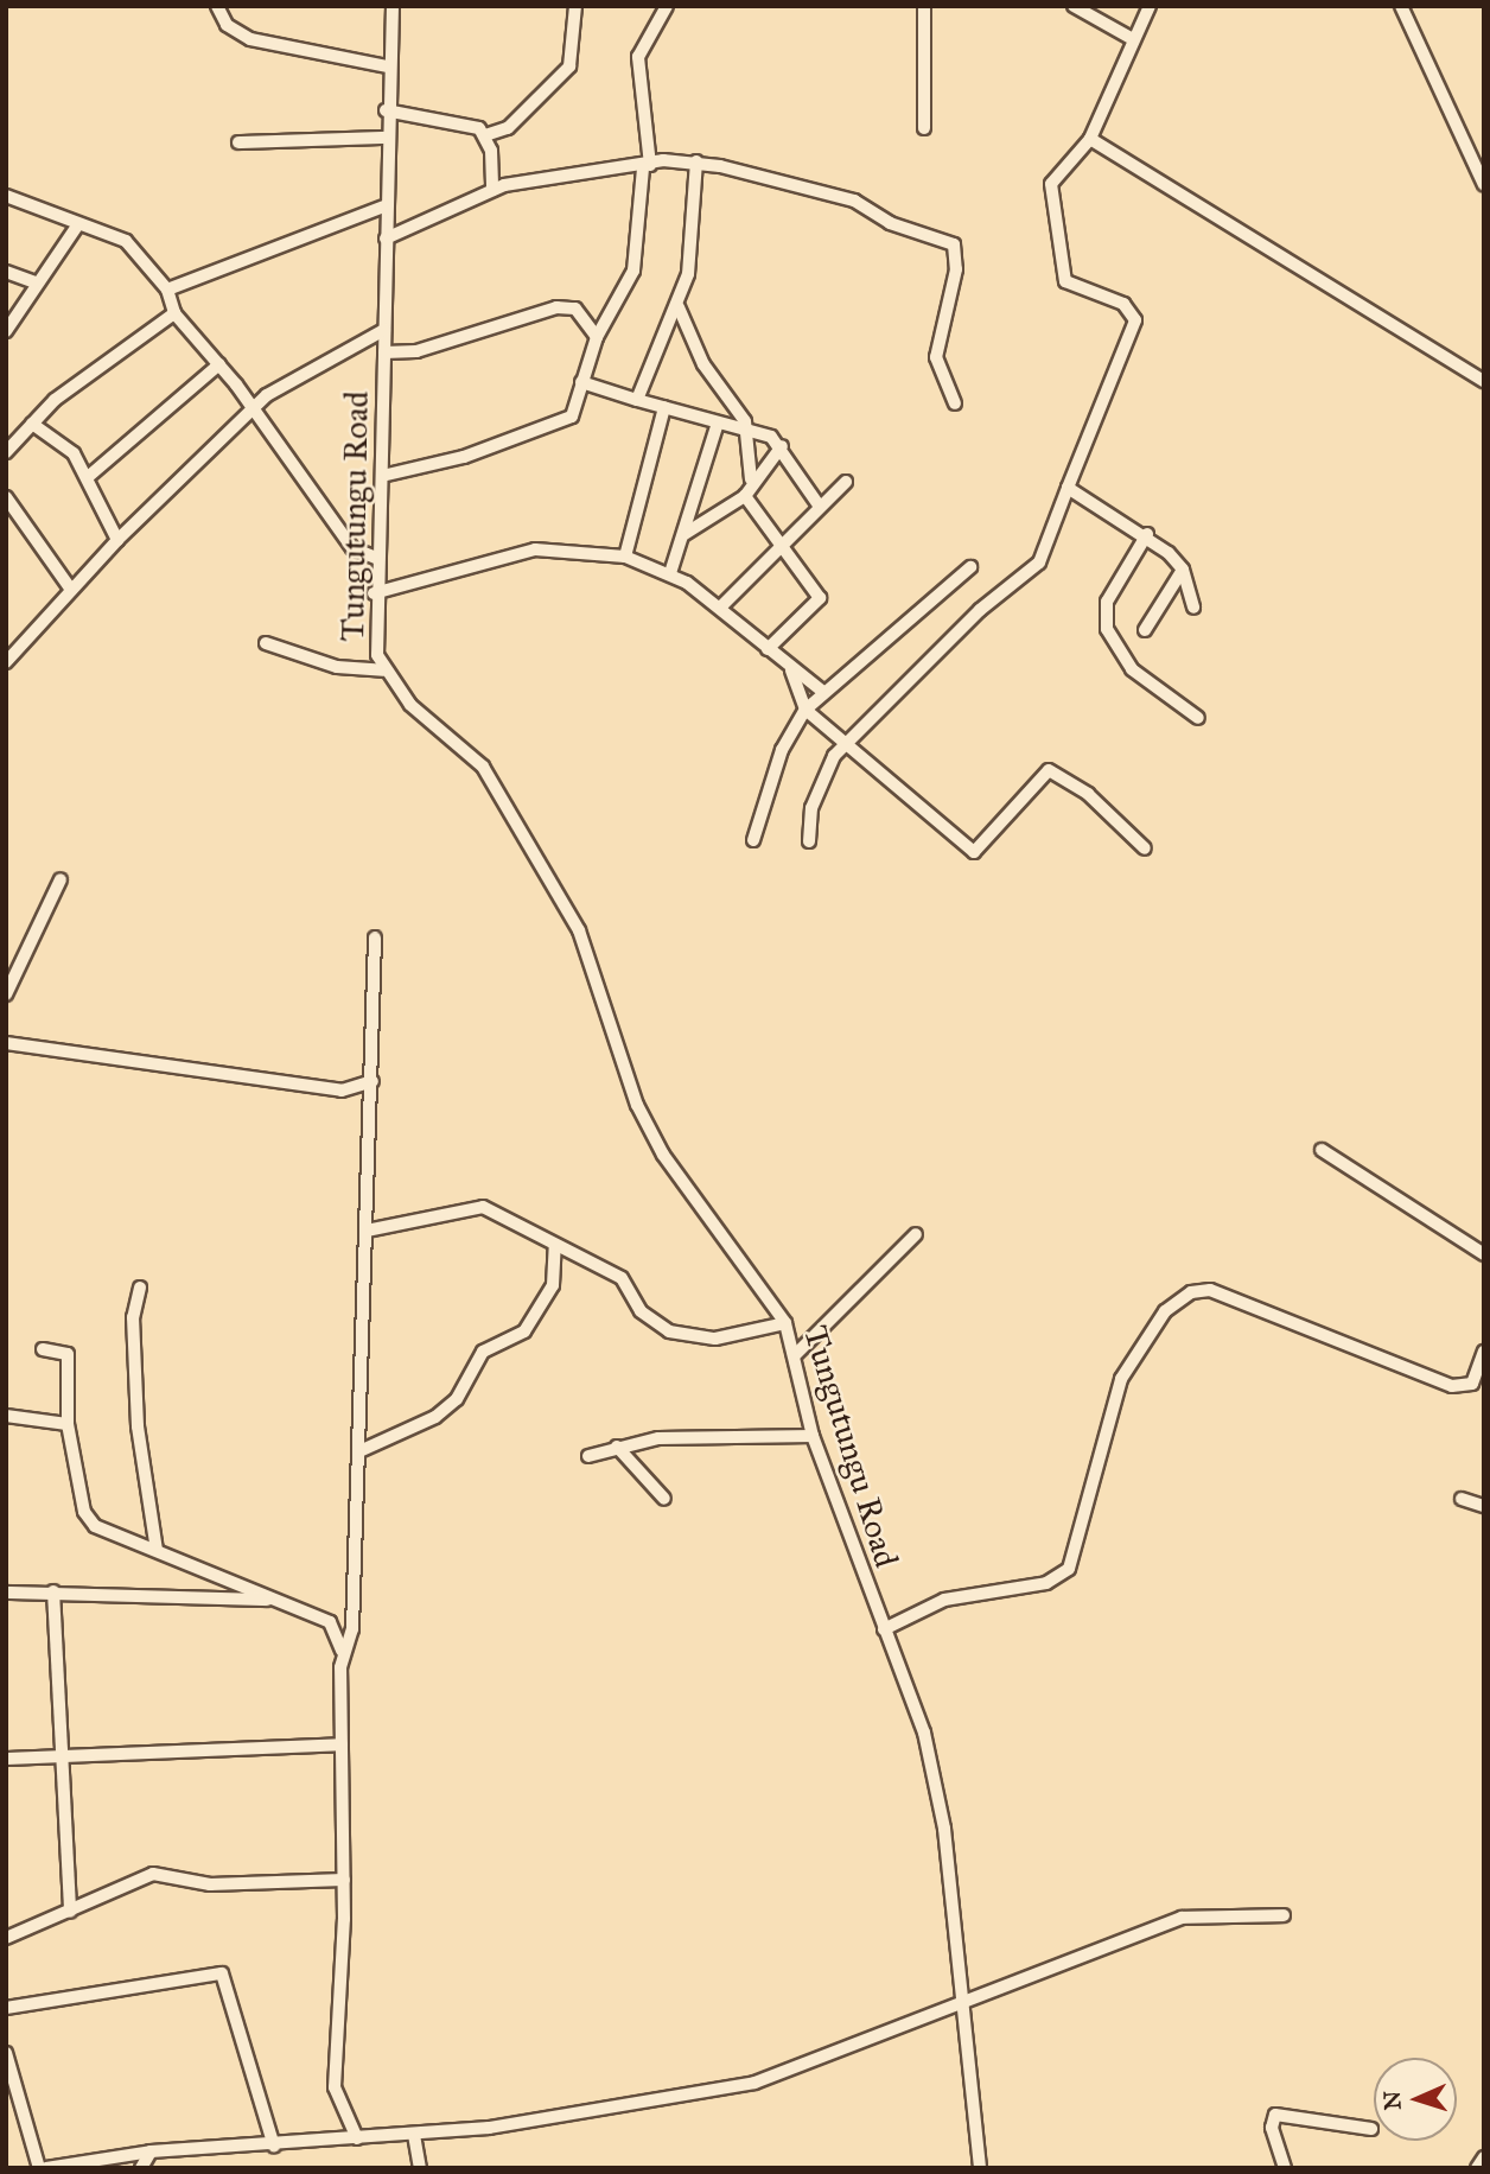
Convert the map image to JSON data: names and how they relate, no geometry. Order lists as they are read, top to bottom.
{
  "streets": {
    "street": ["Tungutungu Road"]
  },
  "north": "left"
}
